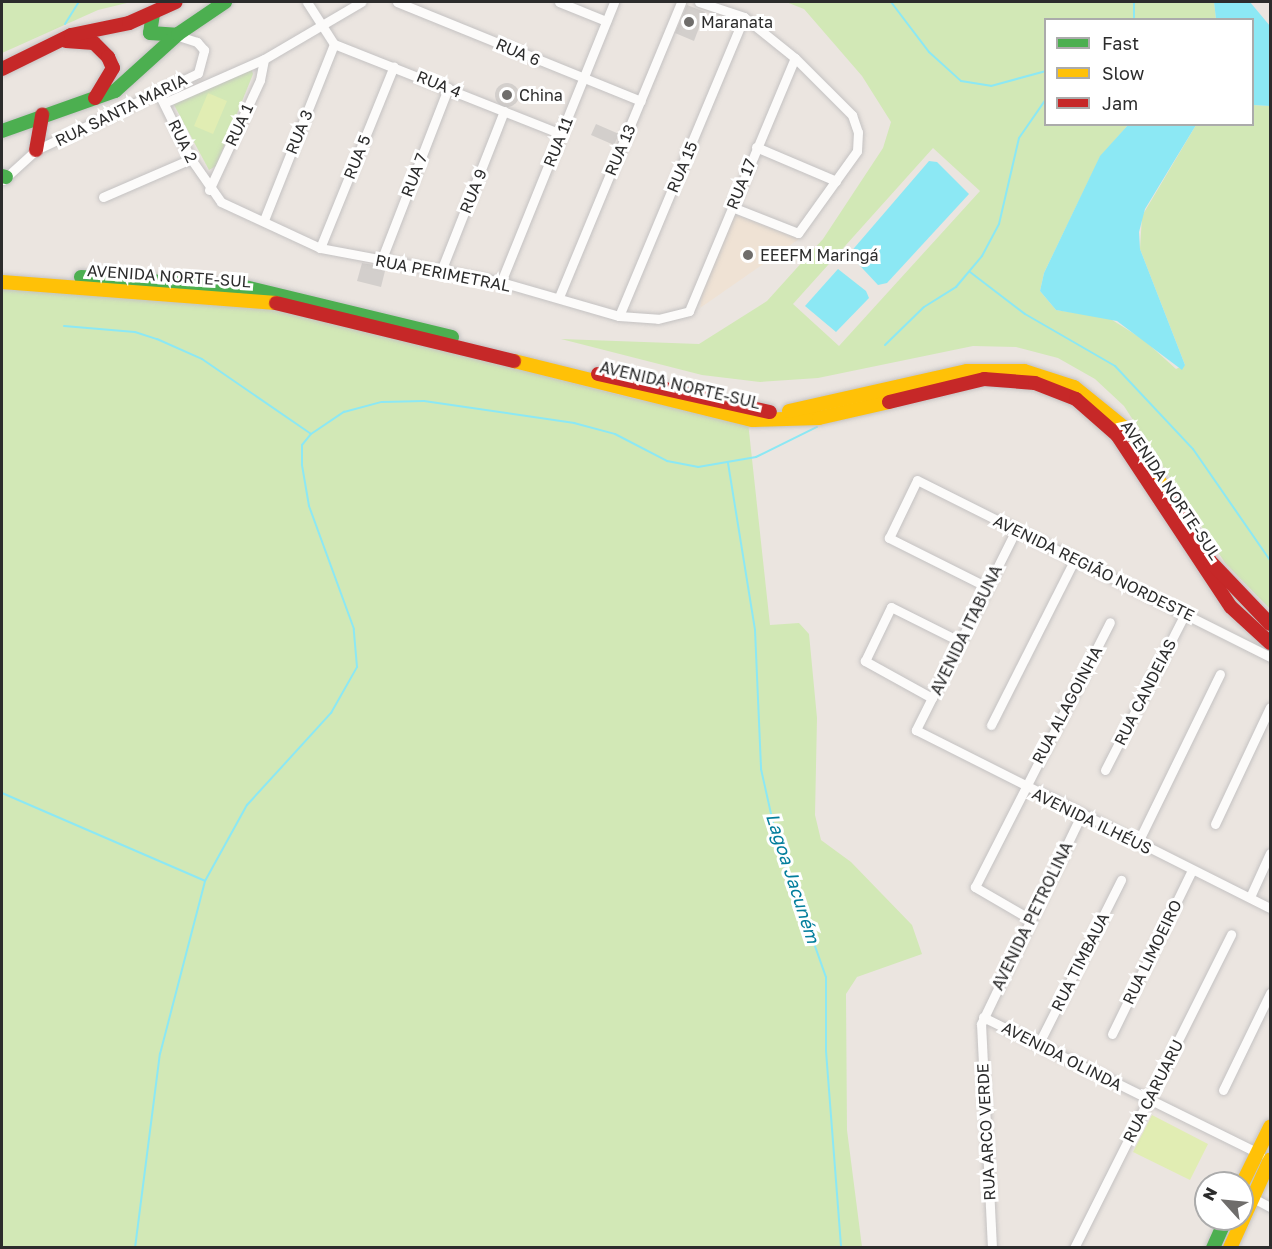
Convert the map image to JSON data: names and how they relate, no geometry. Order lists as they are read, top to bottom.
{
  "streets": {
    "main road": ["AVENIDA NORTE-SUL"],
    "street": [
      "RUA 6",
      "RUA 4",
      "RUA SANTA MARIA",
      "RUA 1",
      "RUA 3",
      "RUA 2",
      "RUA 11",
      "RUA 13",
      "RUA 5",
      "RUA 15",
      "RUA 7",
      "RUA 17",
      "RUA 9",
      "RUA PERIMETRAL",
      "AVENIDA REGIÃO NORDESTE",
      "AVENIDA ITABUNA",
      "RUA CANDEIAS",
      "RUA ALAGOINHA",
      "AVENIDA ILHÉUS",
      "AVENIDA PETROLINA",
      "RUA LIMOEIRO",
      "RUA TIMBAUA",
      "AVENIDA OLINDA",
      "RUA CARUARU",
      "RUA ARCO VERDE"
    ]
  },
  "crossings": [
    ["RUA 6", "RUA 11"],
    ["RUA 6", "RUA 13"],
    ["RUA 4", "RUA 3"],
    ["RUA 4", "RUA 11"],
    ["RUA 4", "RUA 5"],
    ["RUA 4", "RUA 7"],
    ["RUA 4", "RUA 9"],
    ["RUA SANTA MARIA", "RUA 2"],
    ["RUA 1", "RUA 2"],
    ["RUA 1", "RUA PERIMETRAL"],
    ["RUA 3", "RUA PERIMETRAL"],
    ["RUA 2", "RUA PERIMETRAL"],
    ["RUA 11", "RUA PERIMETRAL"],
    ["RUA 13", "RUA PERIMETRAL"],
    ["RUA 5", "RUA PERIMETRAL"],
    ["RUA 15", "RUA PERIMETRAL"],
    ["RUA 7", "RUA PERIMETRAL"],
    ["RUA 17", "RUA PERIMETRAL"],
    ["RUA 9", "RUA PERIMETRAL"],
    ["AVENIDA REGIÃO NORDESTE", "AVENIDA ITABUNA"],
    ["AVENIDA REGIÃO NORDESTE", "RUA CANDEIAS"],
    ["AVENIDA ITABUNA", "AVENIDA ILHÉUS"],
    ["RUA ALAGOINHA", "AVENIDA ILHÉUS"],
    ["RUA ALAGOINHA", "AVENIDA PETROLINA"],
    ["AVENIDA ILHÉUS", "AVENIDA PETROLINA"],
    ["AVENIDA ILHÉUS", "RUA LIMOEIRO"],
    ["AVENIDA PETROLINA", "AVENIDA OLINDA"],
    ["AVENIDA PETROLINA", "RUA ARCO VERDE"],
    ["RUA TIMBAUA", "AVENIDA OLINDA"],
    ["AVENIDA OLINDA", "RUA CARUARU"],
    ["AVENIDA OLINDA", "RUA ARCO VERDE"]
  ],
  "water": ["Lagoa Jacuném"],
  "places": ["Maranata", "China", "EEEFM Maringá"],
  "legend": ["Fast", "Slow", "Jam"],
  "north": "top left"
}
